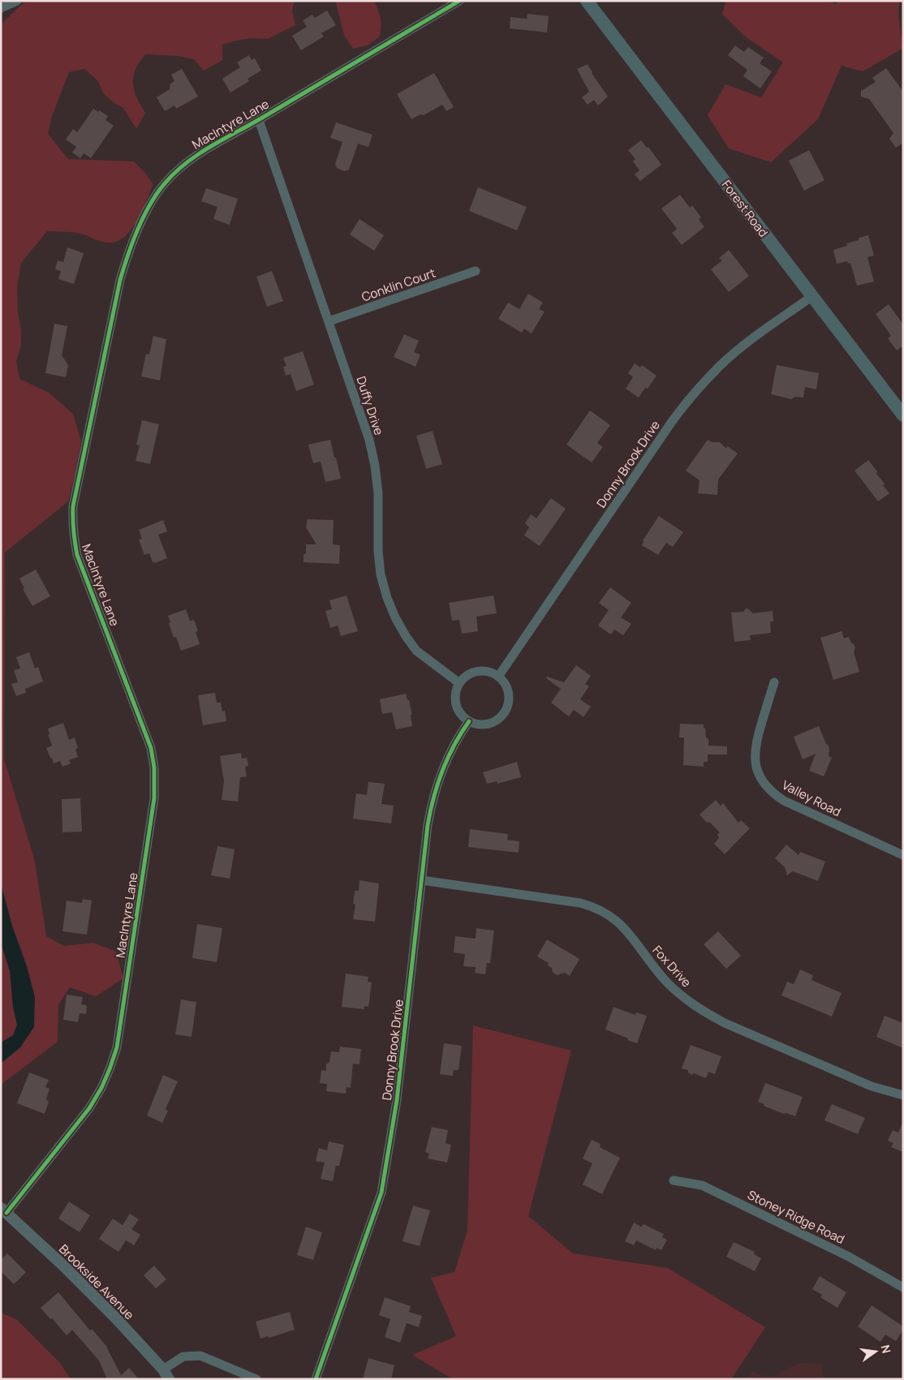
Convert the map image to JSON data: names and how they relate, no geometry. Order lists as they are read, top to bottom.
{
  "streets": {
    "main road": ["Forest Road"],
    "street": [
      "MacIntyre Lane",
      "Conklin Court",
      "Duffy Drive",
      "Donny Brook Drive",
      "Valley Road",
      "Fox Drive",
      "Stoney Ridge Road",
      "Brookside Avenue"
    ]
  },
  "crossings": [
    ["MacIntyre Lane", "Duffy Drive"],
    ["MacIntyre Lane", "Brookside Avenue"],
    ["Forest Road", "Donny Brook Drive"],
    ["Conklin Court", "Duffy Drive"],
    ["Duffy Drive", "Donny Brook Drive"],
    ["Donny Brook Drive", "Fox Drive"]
  ],
  "north": "right"
}
